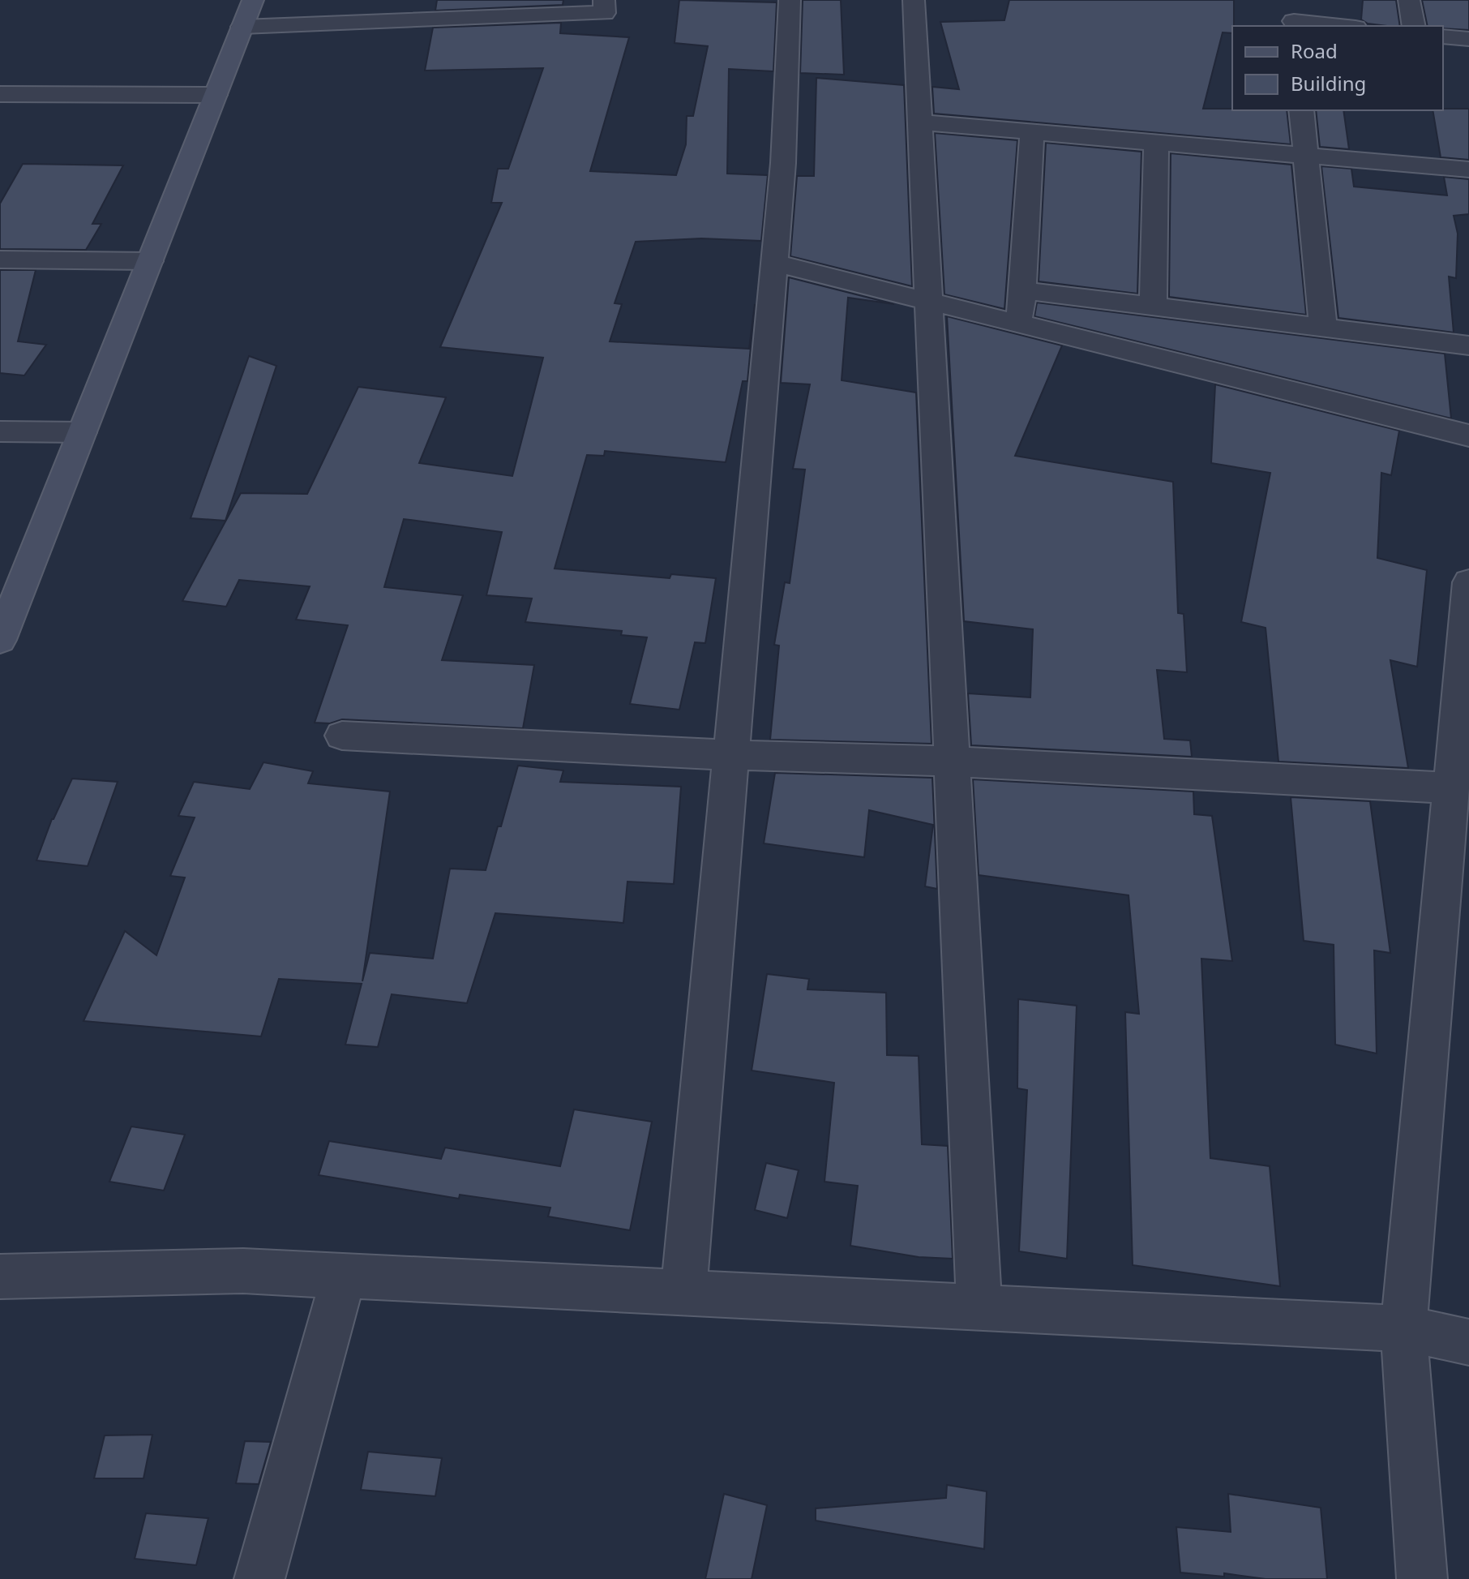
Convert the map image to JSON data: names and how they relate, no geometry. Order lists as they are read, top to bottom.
{
  "legend": ["Road", "Building"]
}
